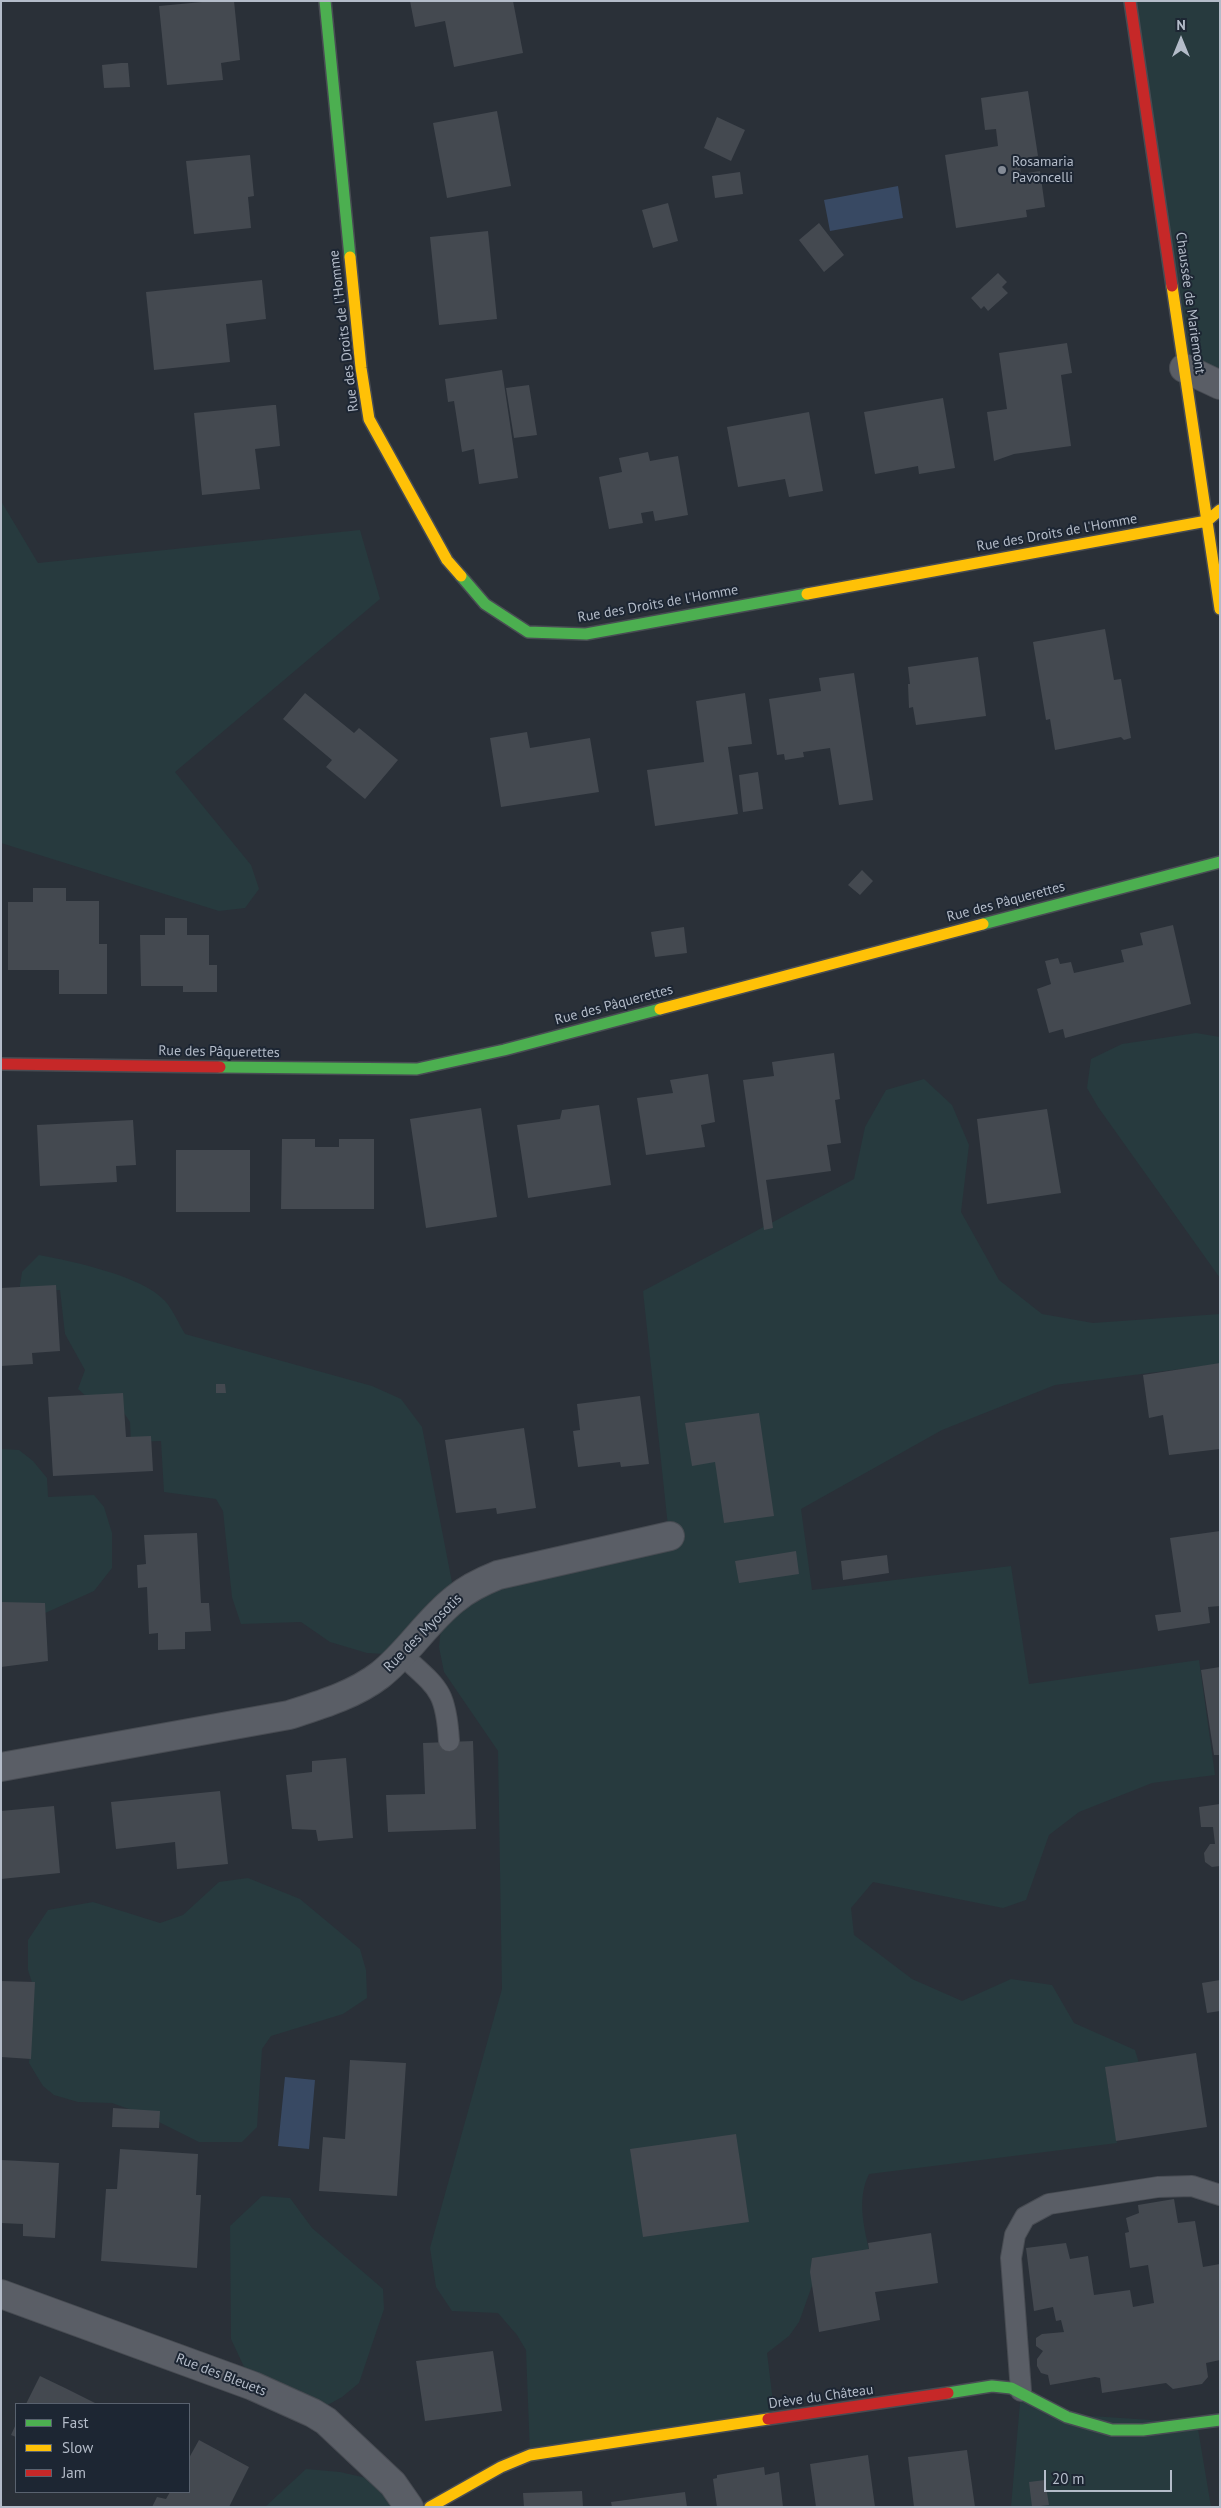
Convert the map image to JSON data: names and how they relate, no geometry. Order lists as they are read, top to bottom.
{
  "streets": {
    "street": [
      "Chaussée de Mariemont",
      "Rue des Droits de l'Homme",
      "Rue des Pâquerettes",
      "Rue des Myosotis",
      "Rue des Bleuets",
      "Drève du Château"
    ]
  },
  "crossings": [
    ["Chaussée de Mariemont", "Rue des Droits de l'Homme"]
  ],
  "places": ["Rosamaria Pavoncelli"],
  "legend": ["Fast", "Slow", "Jam"],
  "scale_bar": "20 m",
  "north": "top"
}
